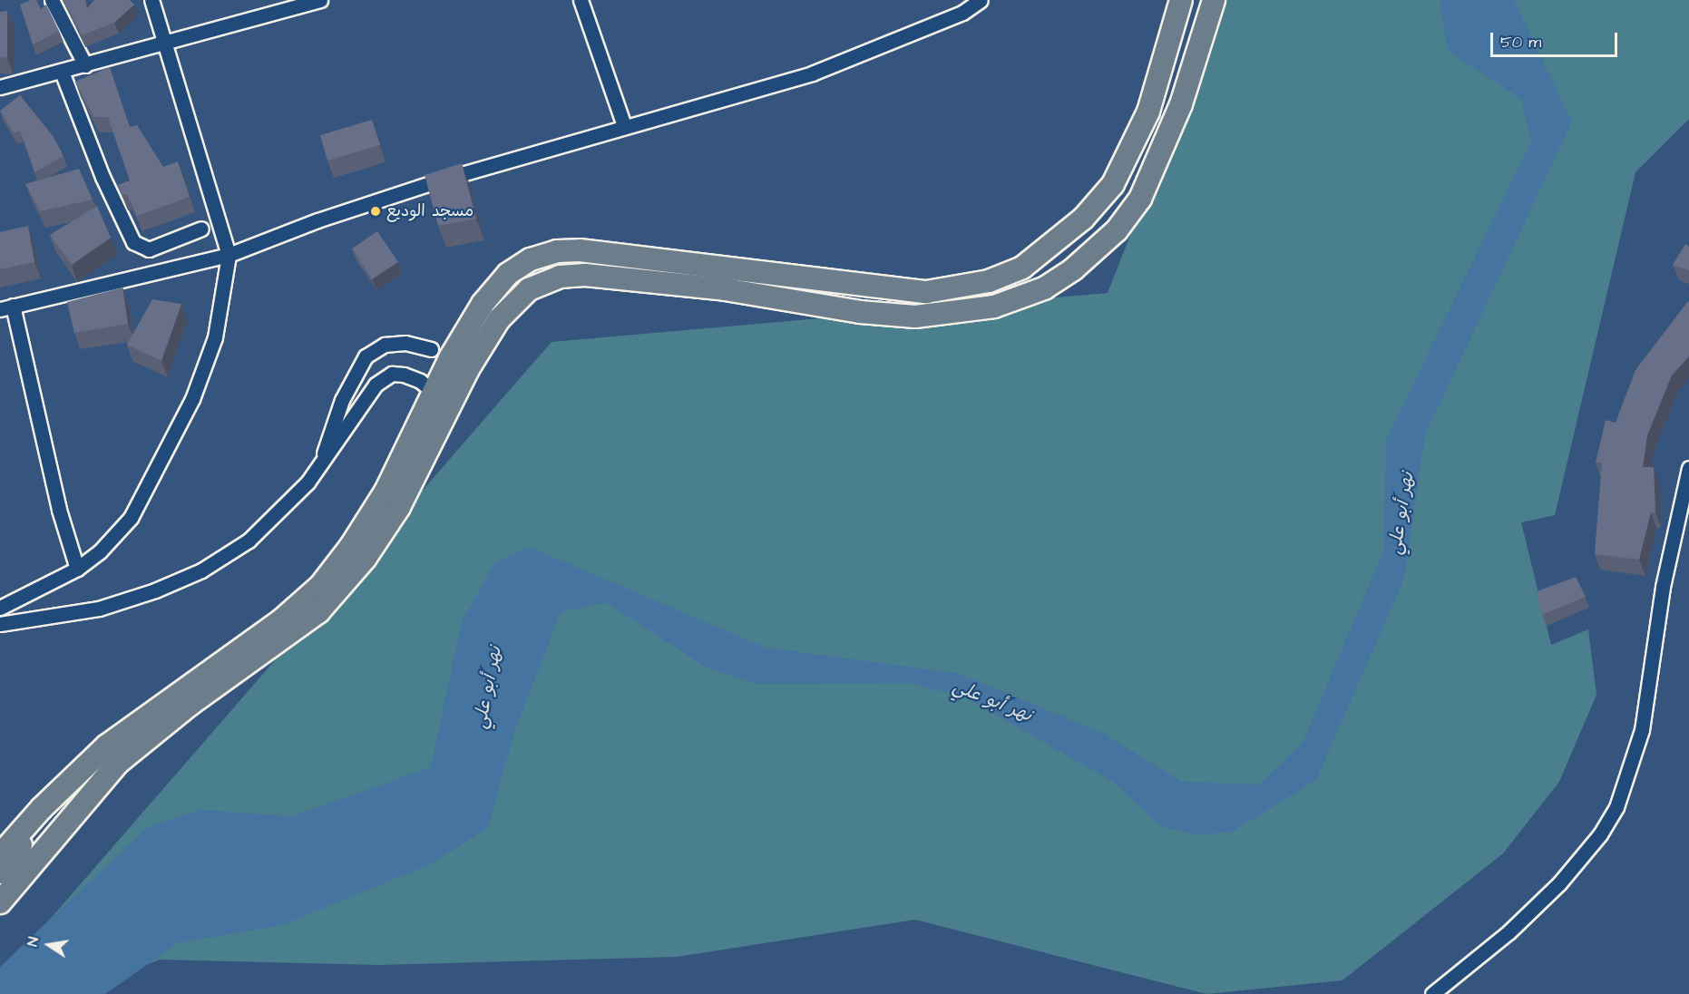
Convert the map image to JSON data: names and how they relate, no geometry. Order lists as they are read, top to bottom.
{
  "water": ["نهر أبو علي"],
  "places": ["مسجد الوديع"],
  "scale_bar": "50 m",
  "north": "left"
}
